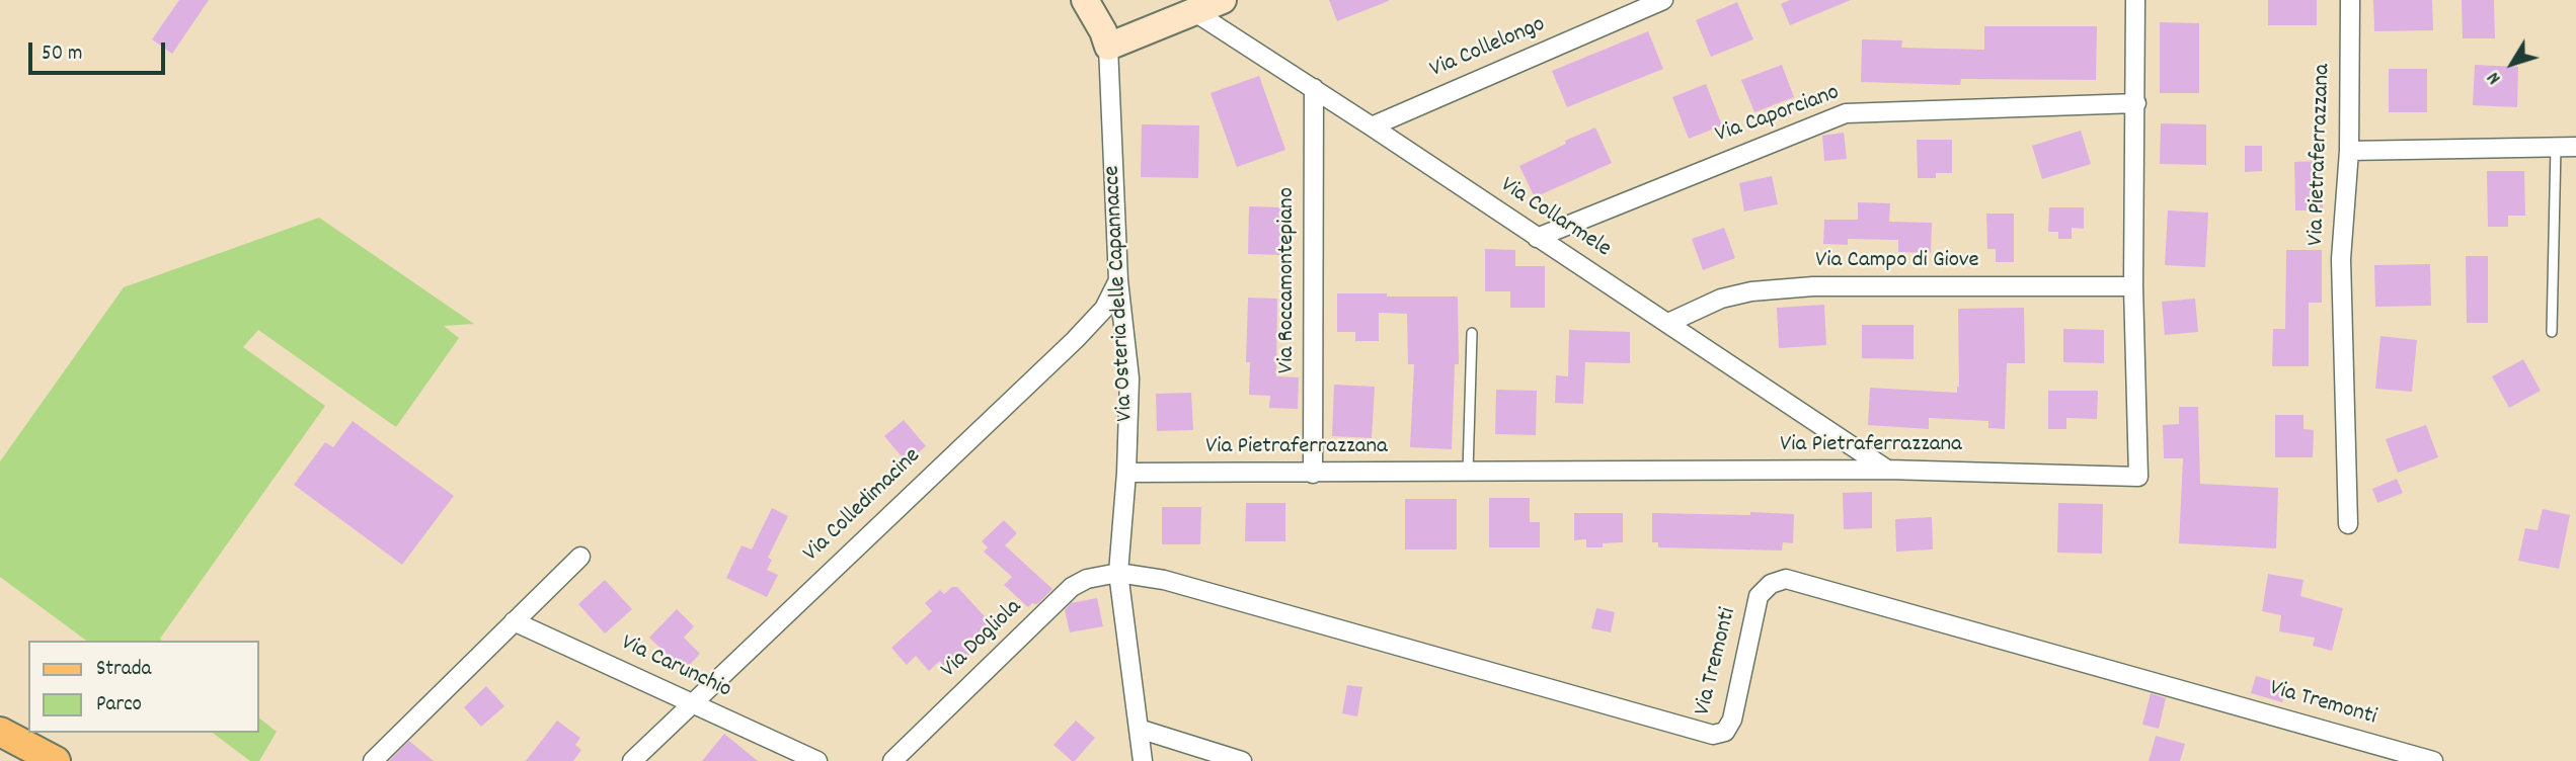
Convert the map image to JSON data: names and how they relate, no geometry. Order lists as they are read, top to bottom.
{
  "streets": {
    "street": [
      "Via Collelongo",
      "Via Caporciano",
      "Via Pietraferrazzana",
      "Via Collarmele",
      "Via Campo di Giove",
      "Via Roccamontepiano",
      "Via Osteria delle Capannacce",
      "Via Colledimacine",
      "Via Dogliola",
      "Via Tremonti",
      "Via Carunchio"
    ]
  },
  "crossings": [
    ["Via Collelongo", "Via Collarmele"],
    ["Via Caporciano", "Via Pietraferrazzana"],
    ["Via Caporciano", "Via Collarmele"],
    ["Via Pietraferrazzana", "Via Collarmele"],
    ["Via Pietraferrazzana", "Via Campo di Giove"],
    ["Via Pietraferrazzana", "Via Roccamontepiano"],
    ["Via Pietraferrazzana", "Via Osteria delle Capannacce"],
    ["Via Collarmele", "Via Campo di Giove"],
    ["Via Collarmele", "Via Roccamontepiano"],
    ["Via Osteria delle Capannacce", "Via Colledimacine"],
    ["Via Osteria delle Capannacce", "Via Dogliola"],
    ["Via Osteria delle Capannacce", "Via Tremonti"],
    ["Via Colledimacine", "Via Carunchio"],
    ["Via Dogliola", "Via Tremonti"]
  ],
  "legend": ["Strada", "Parco"],
  "scale_bar": "50 m",
  "north": "bottom left"
}
